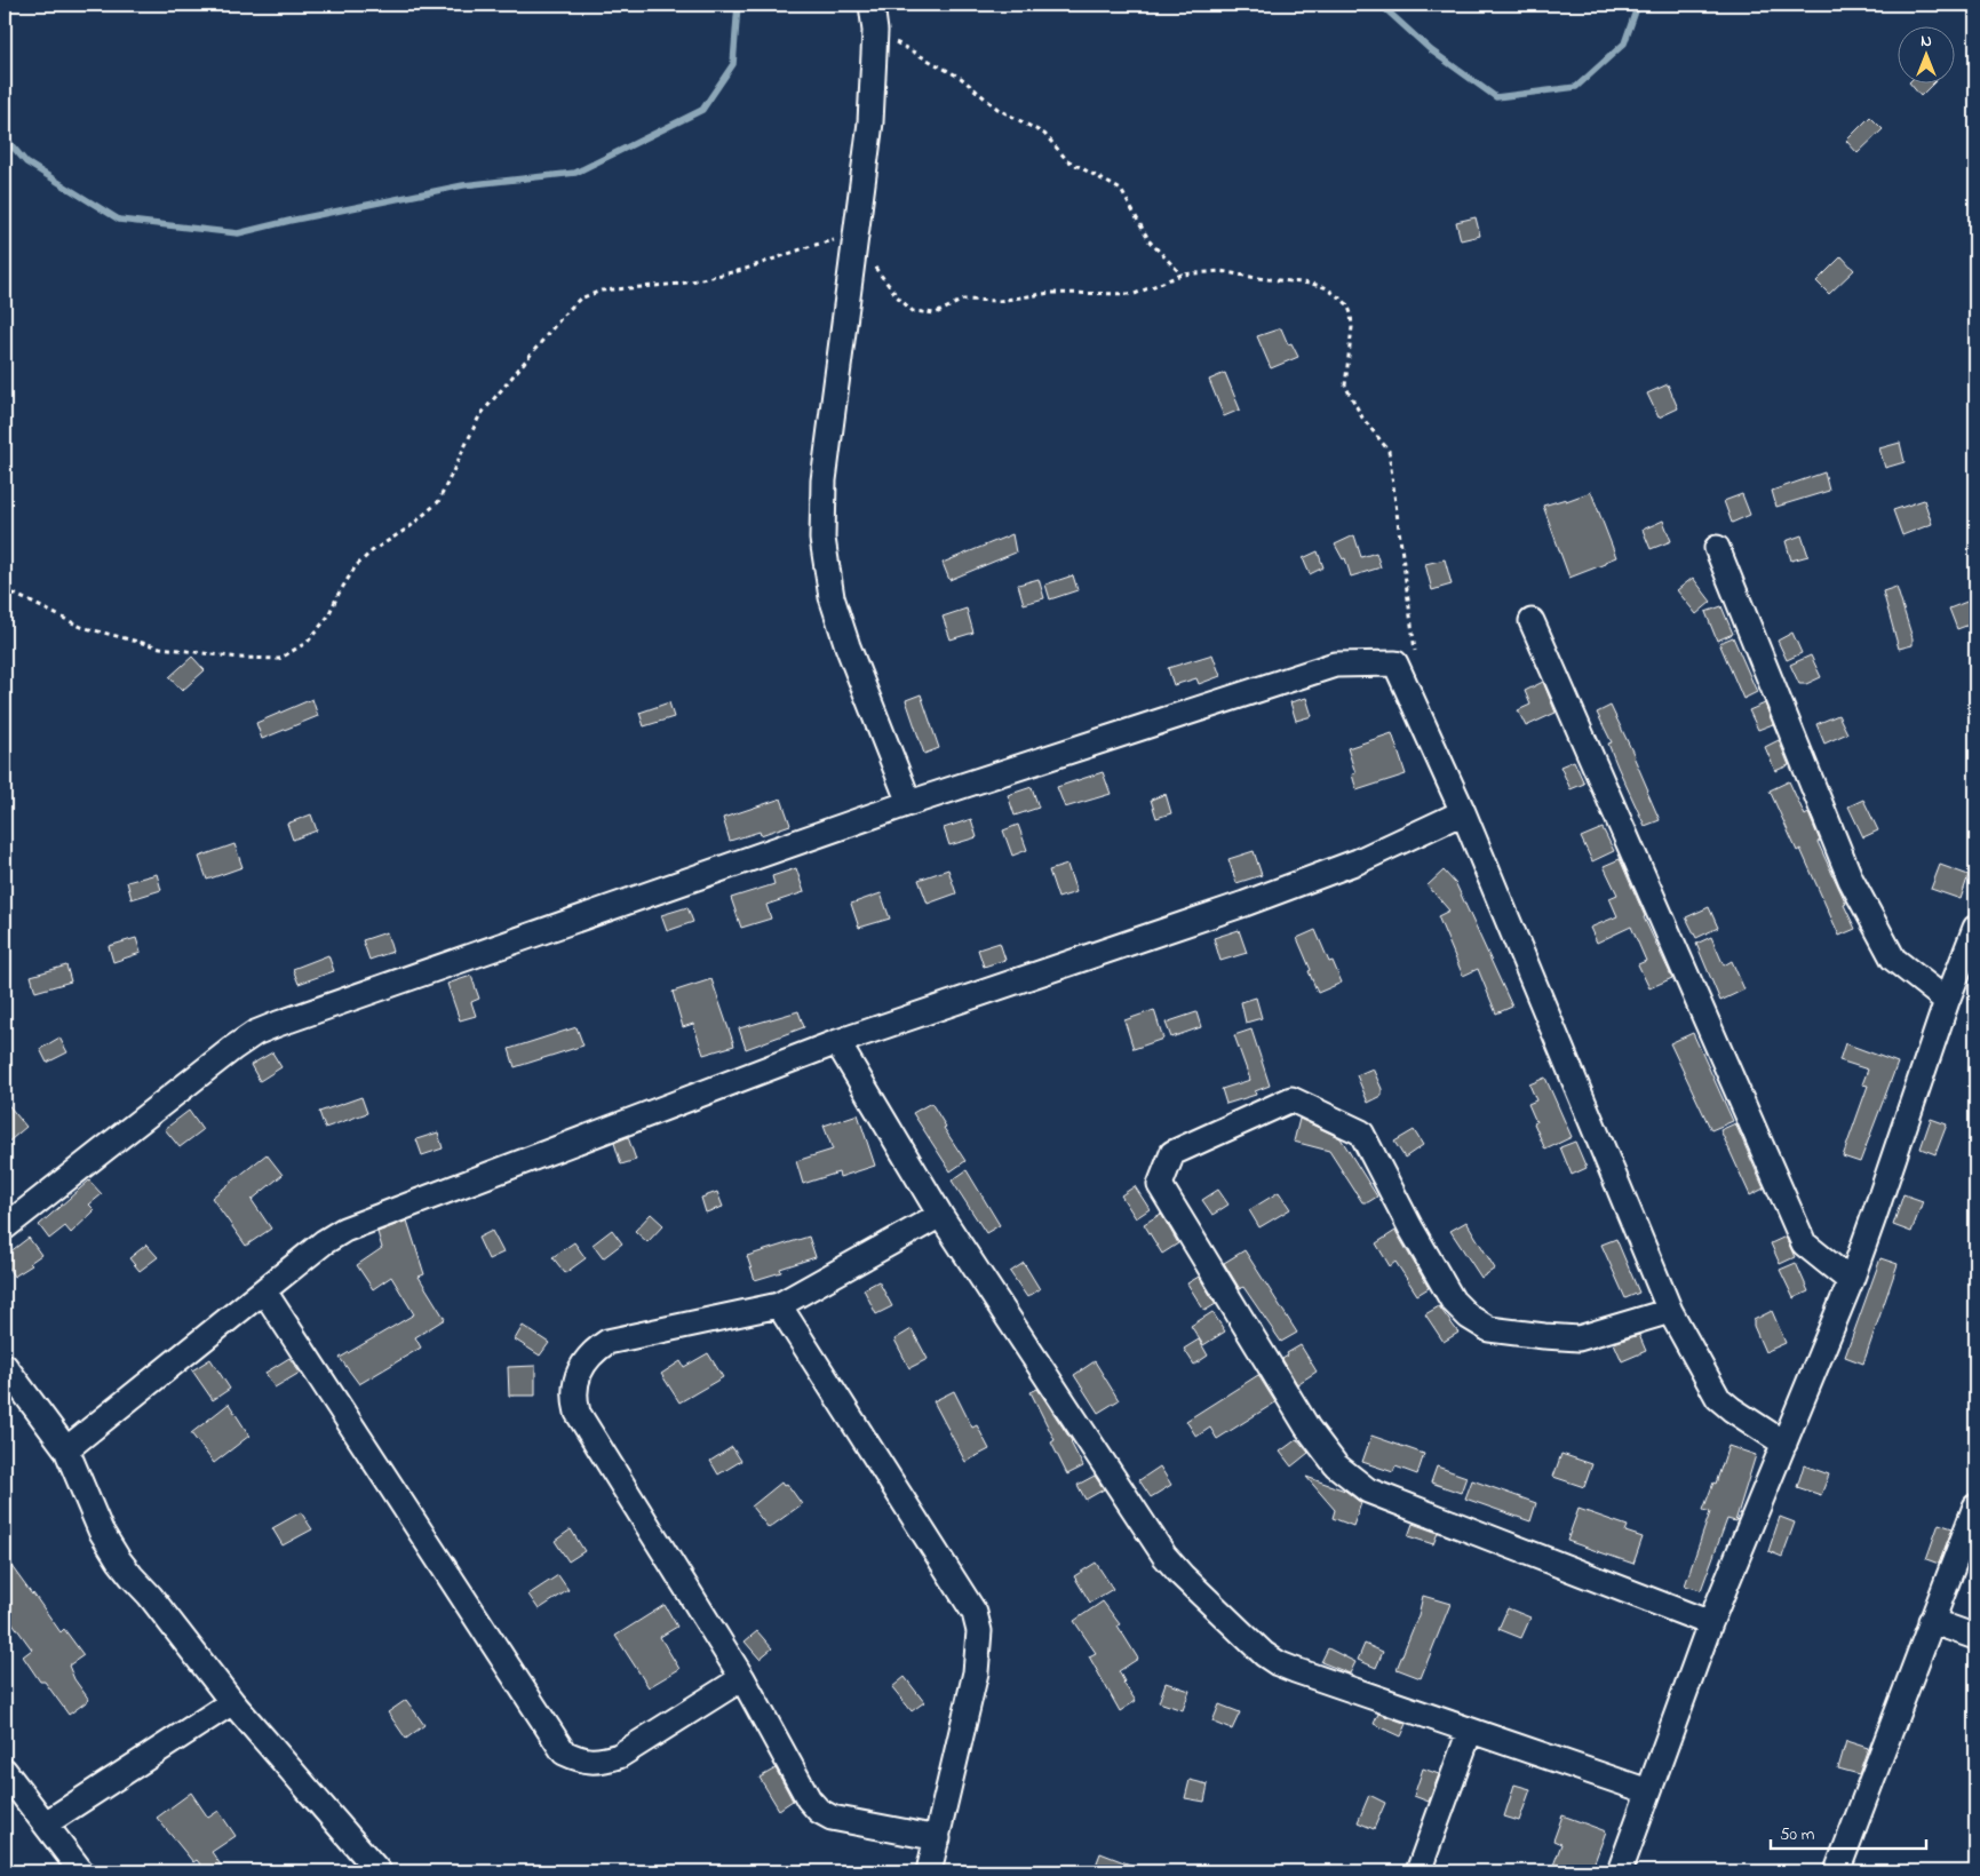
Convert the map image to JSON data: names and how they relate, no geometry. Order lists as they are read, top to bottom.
{
  "scale_bar": "50 m",
  "north": "top"
}
